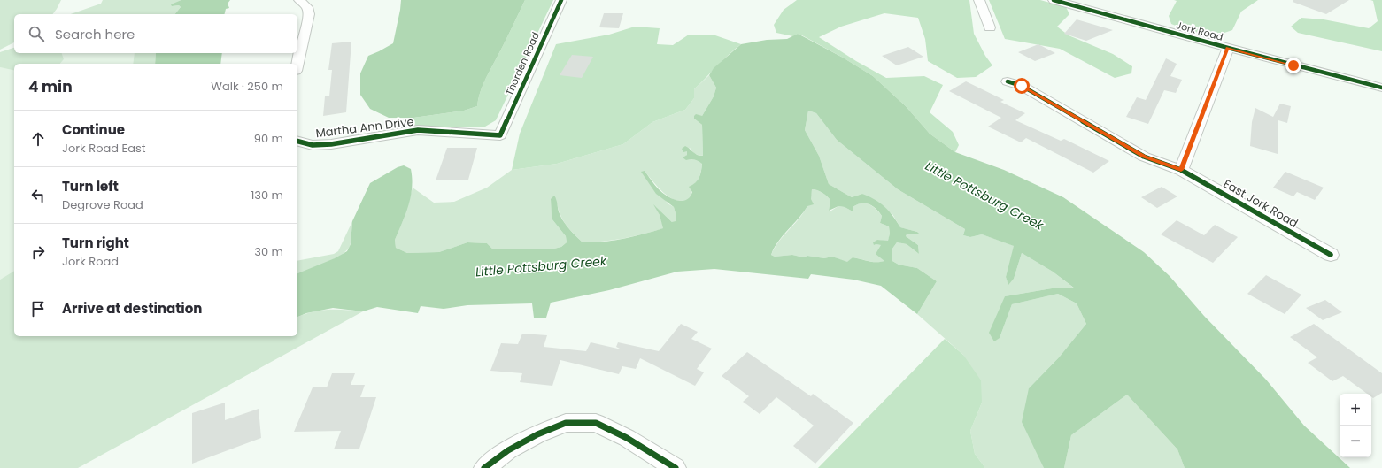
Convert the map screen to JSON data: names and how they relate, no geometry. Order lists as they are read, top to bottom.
{
  "streets": {
    "street": [
      "Jork Road",
      "Thorden Road",
      "Martha Ann Drive",
      "East Jork Road"
    ]
  },
  "crossings": [
    ["Thorden Road", "Martha Ann Drive"]
  ],
  "water": ["Little Pottsburg Creek"],
  "page": {
    "search": "Search here",
    "heading": ["4 min", "Walk · 250 m"],
    "list": [
      ["Continue", "Jork Road East", "90 m"],
      ["Turn left", "Degrove Road", "130 m"],
      ["Turn right", "Jork Road", "30 m"],
      "Arrive at destination"
    ],
    "map_buttons": ["+", "−"]
  }
}
